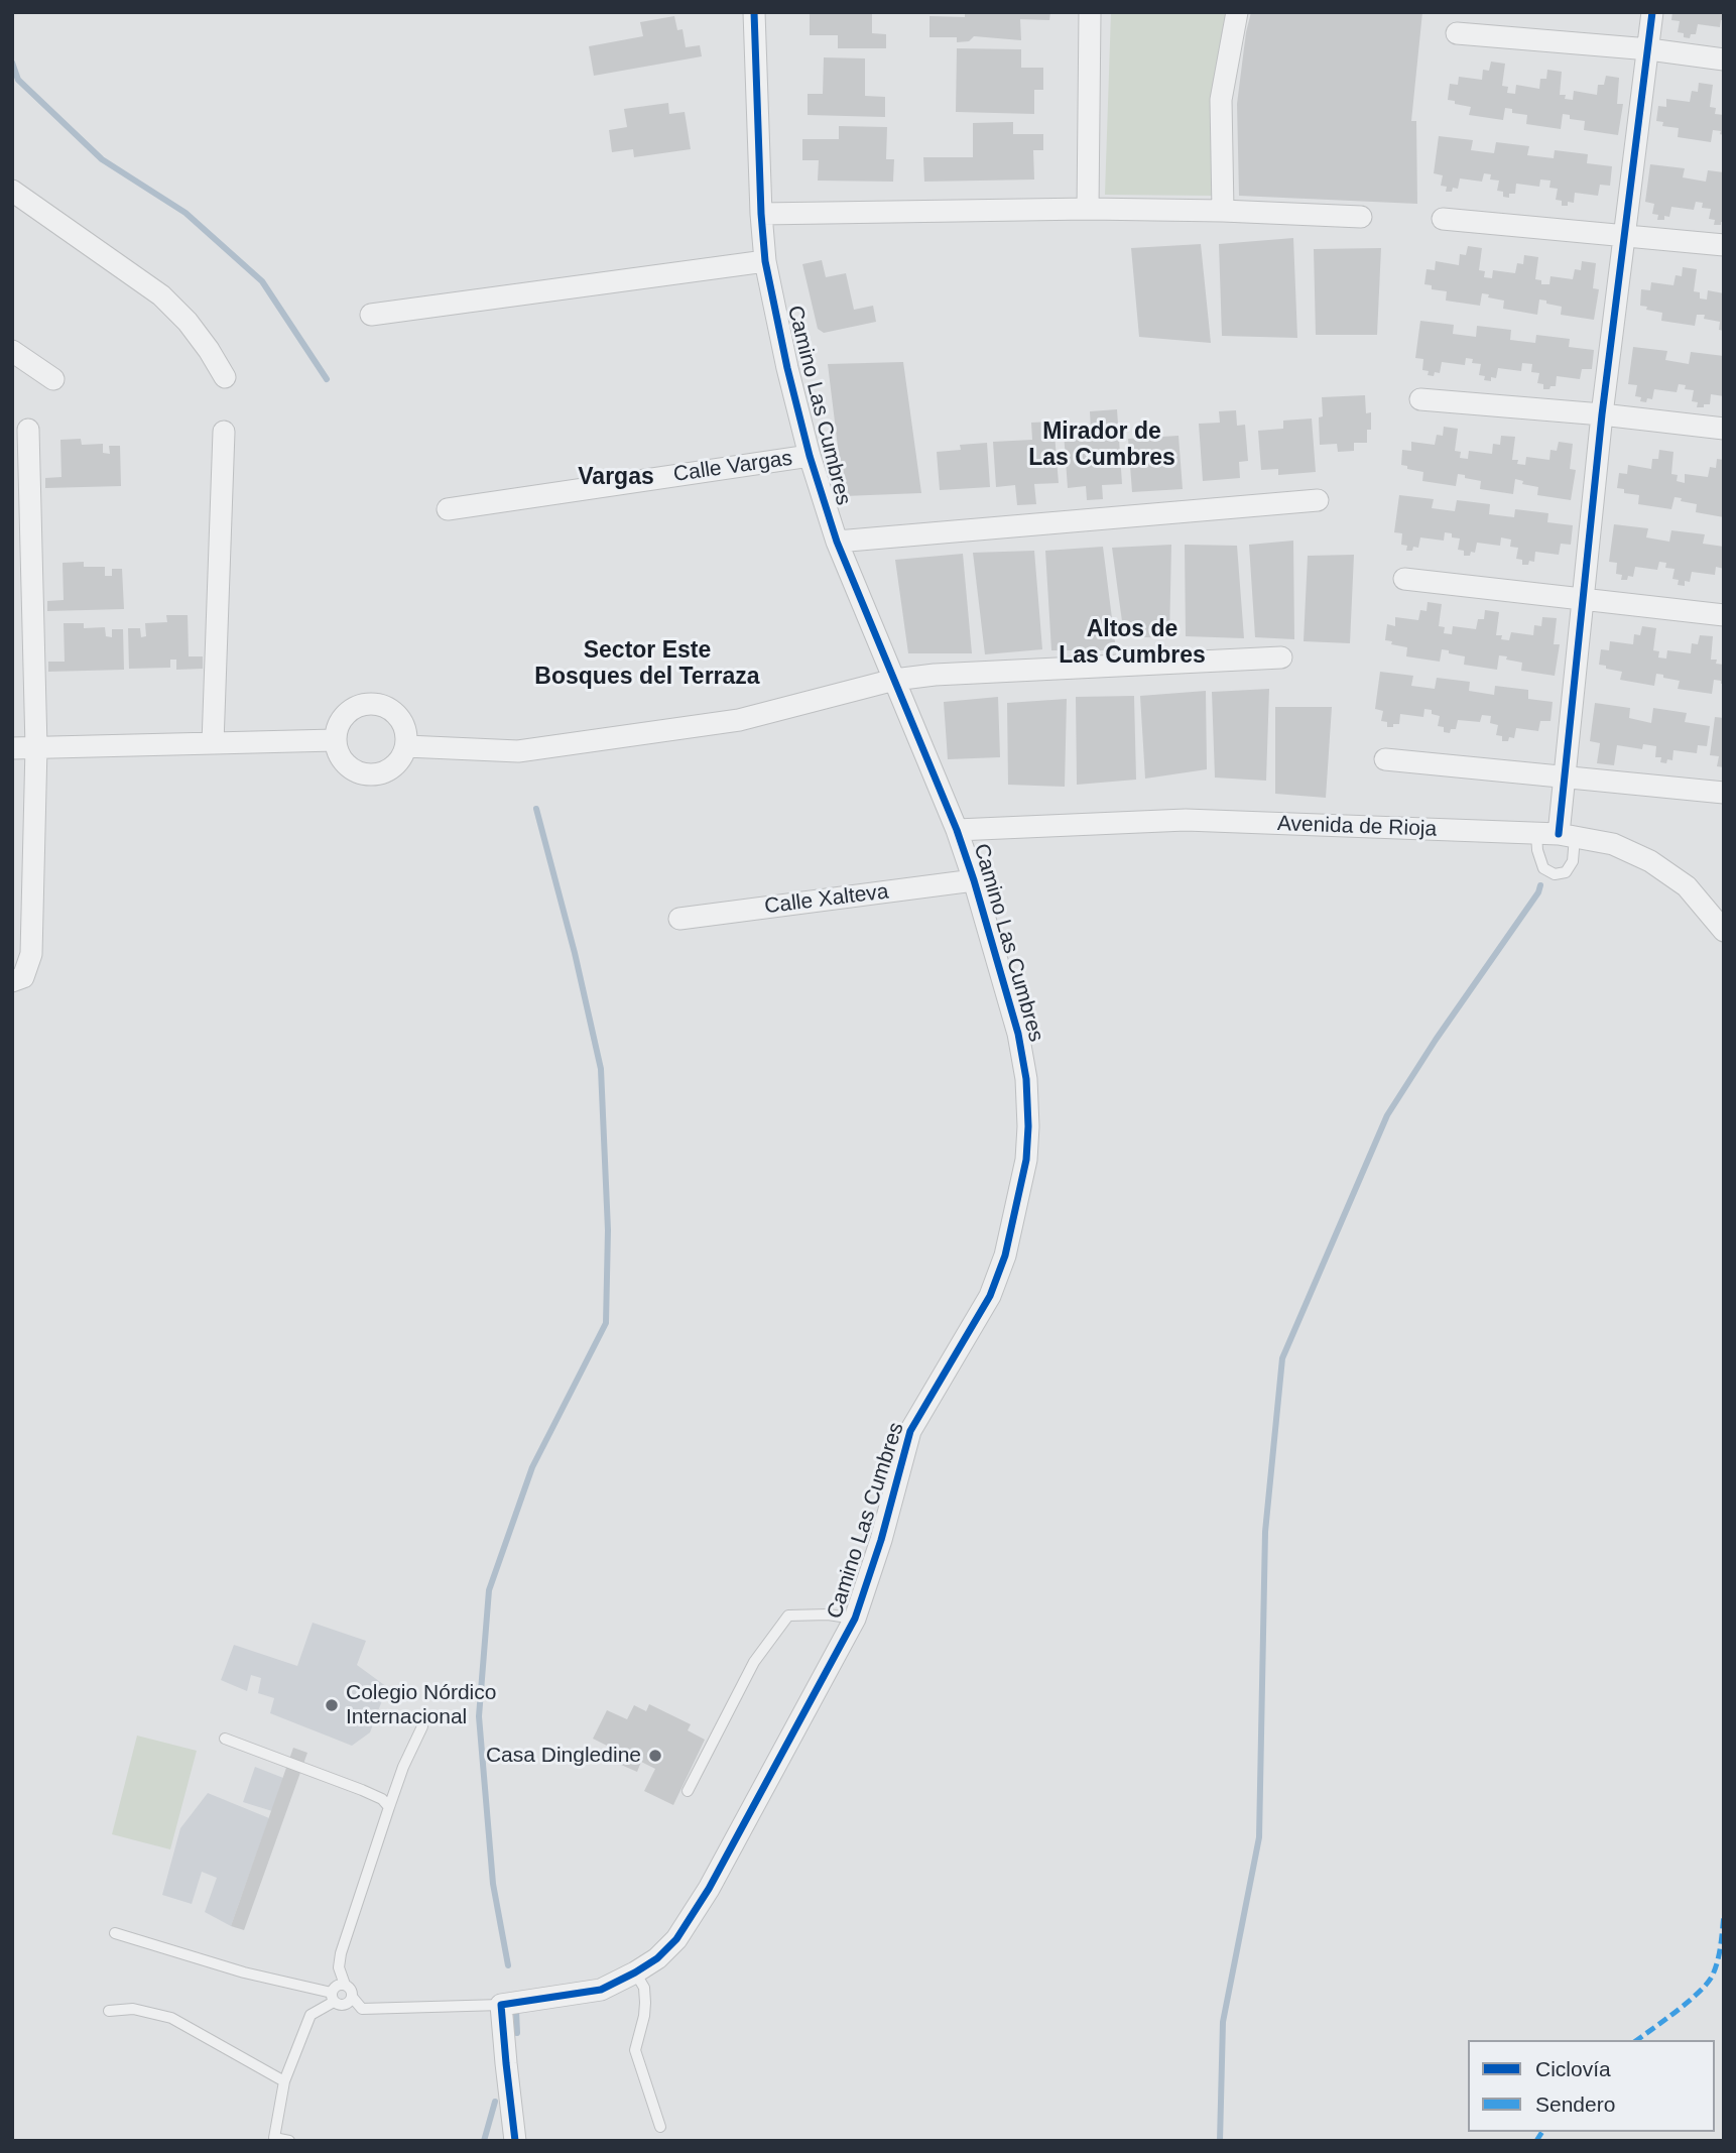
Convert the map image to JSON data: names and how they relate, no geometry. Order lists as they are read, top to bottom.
{
  "streets": {
    "street": [
      "Camino Las Cumbres",
      "Calle Vargas",
      "Avenida de Rioja",
      "Calle Xalteva"
    ]
  },
  "crossings": [
    ["Camino Las Cumbres", "Calle Vargas"],
    ["Camino Las Cumbres", "Avenida de Rioja"],
    ["Camino Las Cumbres", "Calle Xalteva"]
  ],
  "districts": [
    "Mirador de Las Cumbres",
    "Vargas",
    "Altos de Las Cumbres",
    "Sector Este Bosques del Terraza"
  ],
  "places": ["Colegio Nórdico Internacional", "Casa Dingledine"],
  "legend": ["Ciclovía", "Sendero"]
}
